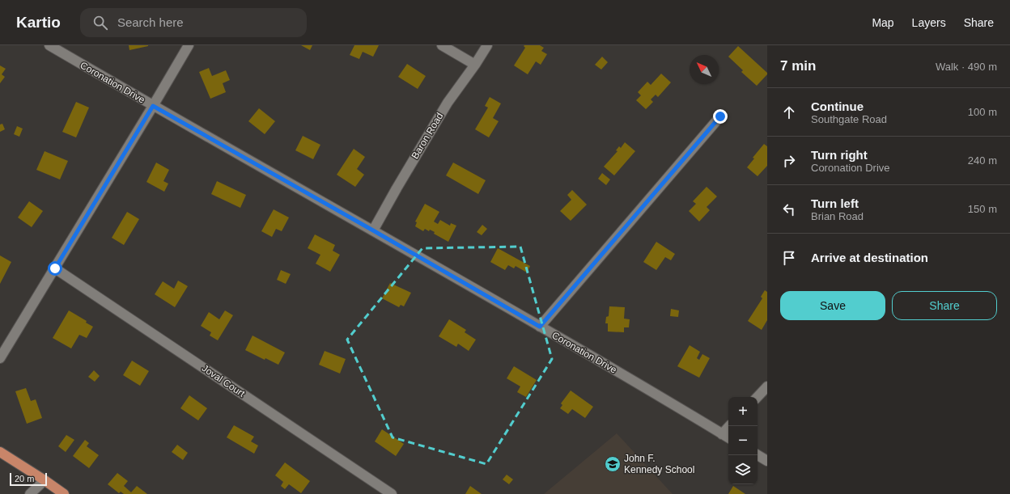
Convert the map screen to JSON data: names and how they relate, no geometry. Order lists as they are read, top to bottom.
{
  "streets": {
    "street": ["Coronation Drive", "Baron Road", "Joval Court"]
  },
  "crossings": [
    ["Coronation Drive", "Baron Road"]
  ],
  "places": {
    "school or university": ["John F. Kennedy School"]
  },
  "scale_bar": "20 m",
  "north": "top left",
  "page": {
    "header": "Kartio",
    "search": "Search here",
    "nav": ["Map", "Layers", "Share"],
    "heading": ["7 min", "Walk · 490 m"],
    "list": [
      ["Continue", "Southgate Road", "100 m"],
      ["Turn right", "Coronation Drive", "240 m"],
      ["Turn left", "Brian Road", "150 m"],
      "Arrive at destination"
    ],
    "buttons": ["Save", "Share"],
    "map_buttons": ["+", "−"],
    "scale": "20 m"
  }
}
